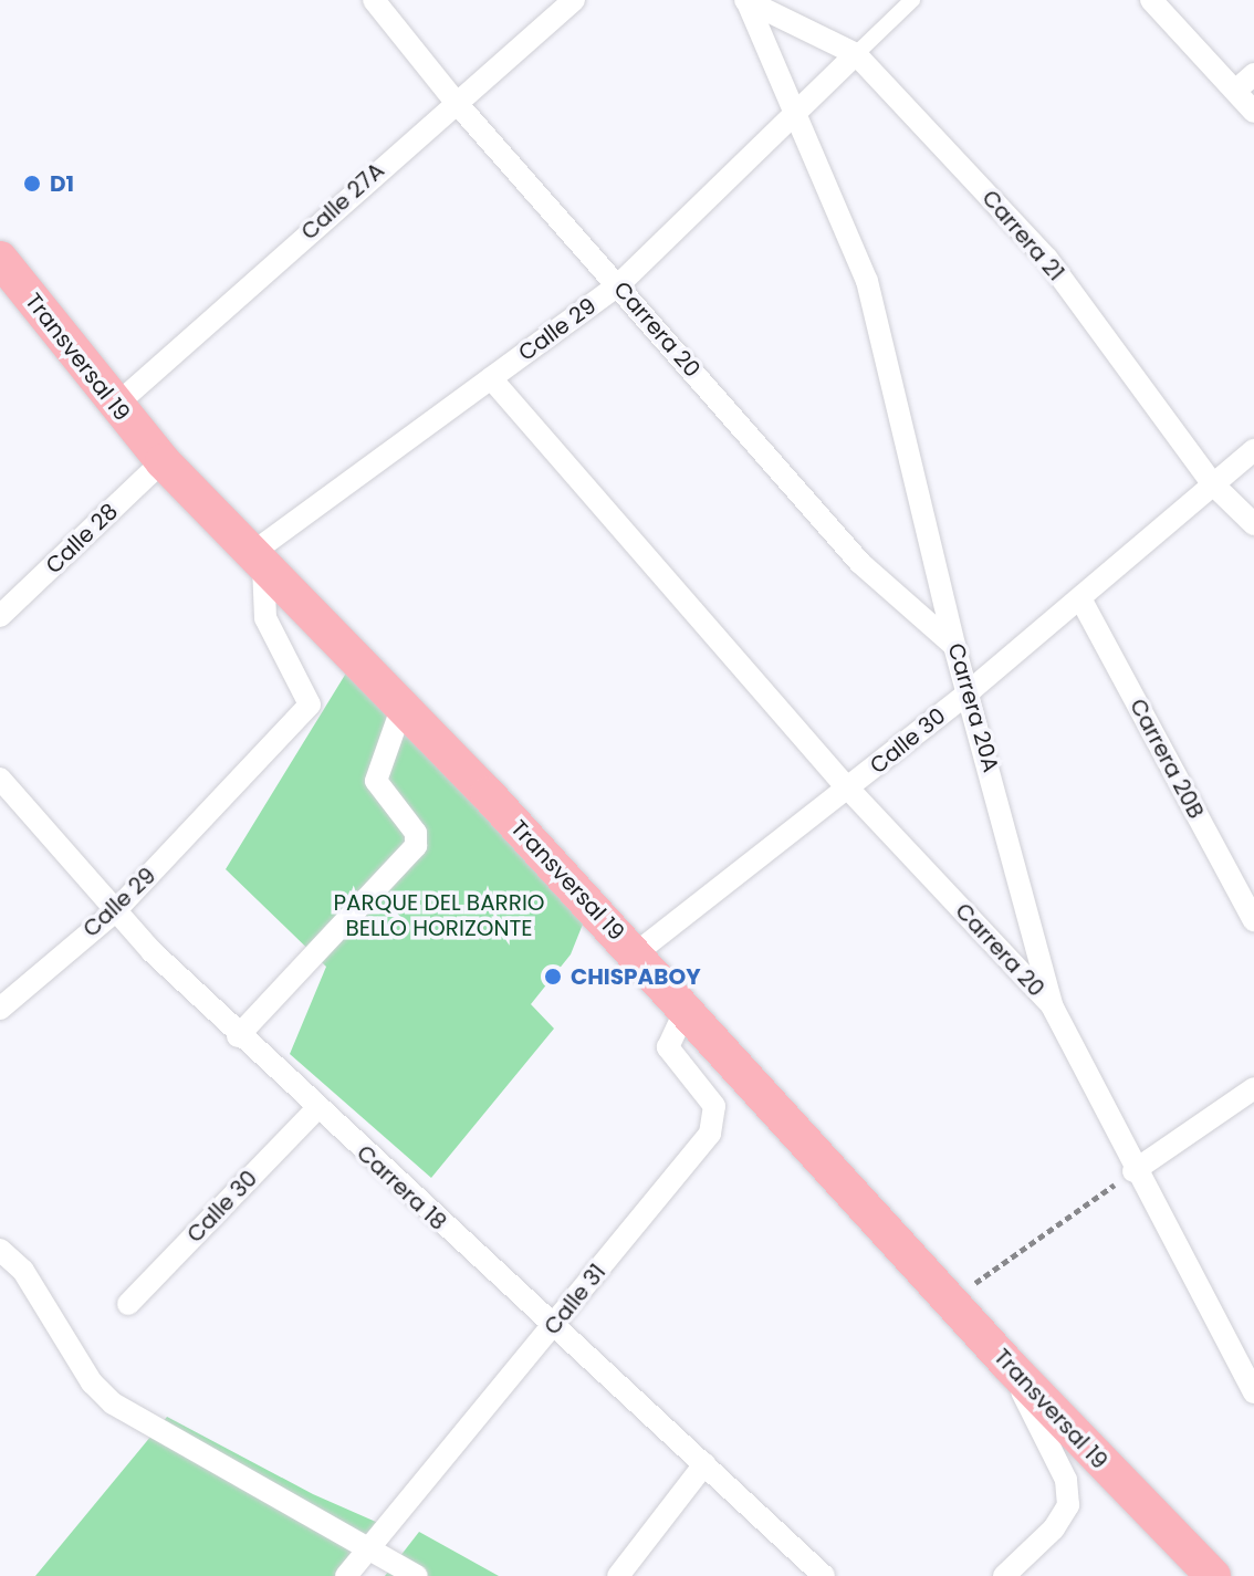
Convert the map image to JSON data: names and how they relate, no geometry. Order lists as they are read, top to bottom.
{
  "streets": {
    "main road": ["Transversal 19"],
    "street": [
      "Calle 27A",
      "Carrera 21",
      "Calle 29",
      "Carrera 20",
      "Calle 28",
      "Carrera 20A",
      "Calle 30",
      "Carrera 20B",
      "Carrera 18",
      "Calle 31"
    ]
  },
  "crossings": [
    ["Calle 27A", "Carrera 20"],
    ["Calle 27A", "Transversal 19"],
    ["Carrera 21", "Calle 29"],
    ["Carrera 21", "Carrera 20A"],
    ["Carrera 21", "Calle 30"],
    ["Calle 29", "Carrera 20"],
    ["Calle 29", "Transversal 19"],
    ["Calle 29", "Carrera 20A"],
    ["Calle 29", "Carrera 18"],
    ["Carrera 20", "Carrera 20A"],
    ["Carrera 20", "Calle 30"],
    ["Transversal 19", "Calle 28"],
    ["Transversal 19", "Calle 30"],
    ["Transversal 19", "Calle 31"],
    ["Carrera 20A", "Calle 30"],
    ["Calle 30", "Carrera 20B"],
    ["Calle 30", "Carrera 18"],
    ["Carrera 18", "Calle 31"]
  ],
  "parks": ["PARQUE DEL BARRIO BELLO HORIZONTE"],
  "places": ["D1", "CHISPABOY"]
}
